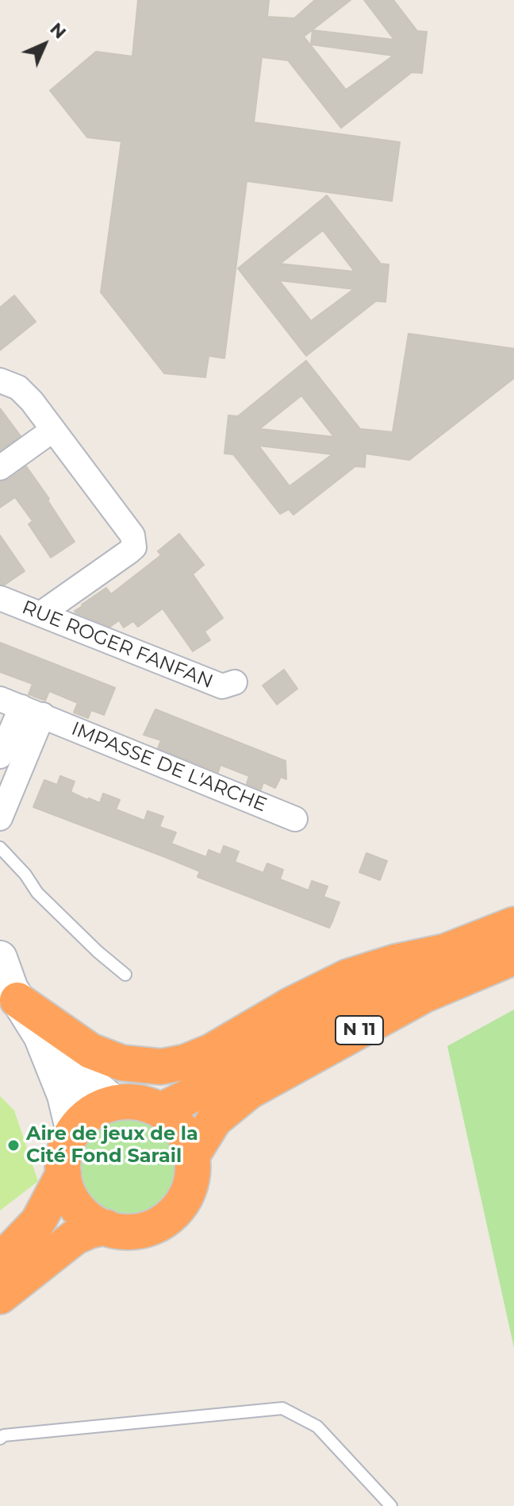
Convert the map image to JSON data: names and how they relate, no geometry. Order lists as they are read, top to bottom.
{
  "streets": {
    "highway": ["N 11"],
    "street": ["RUE ROGER FANFAN", "IMPASSE DE L'ARCHE"]
  },
  "places": ["Aire de jeux de la Cité Fond Sarail"],
  "north": "top right"
}
